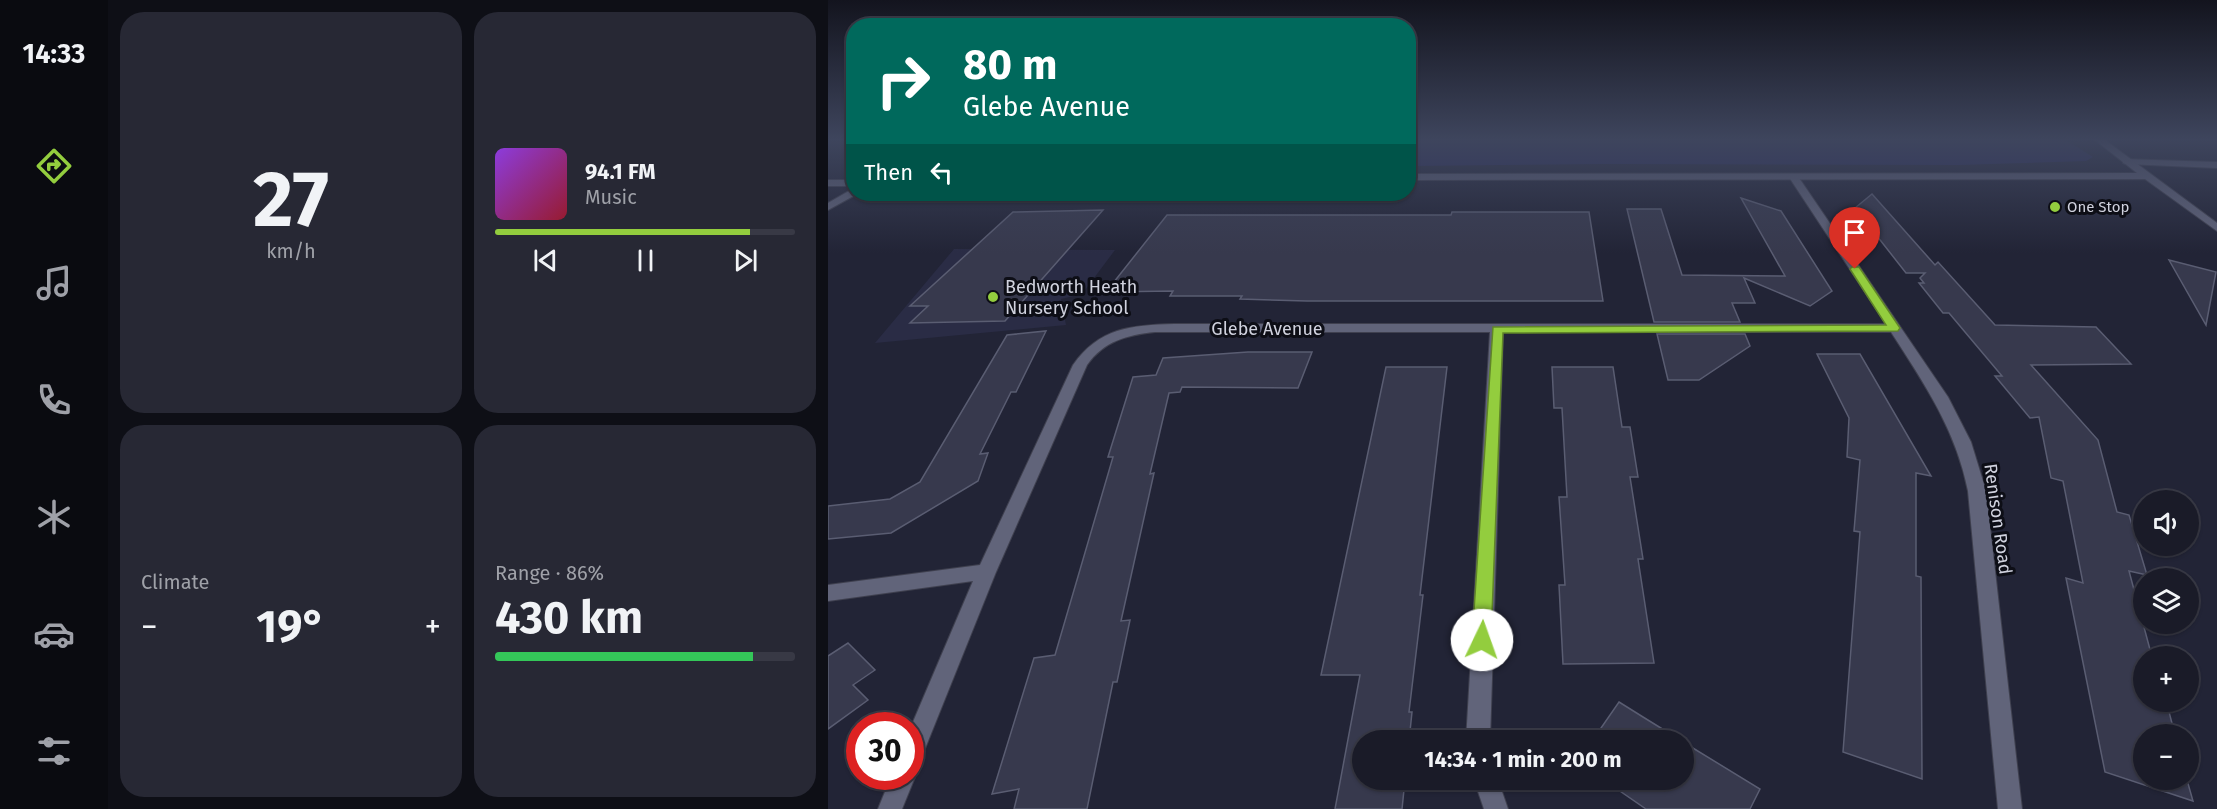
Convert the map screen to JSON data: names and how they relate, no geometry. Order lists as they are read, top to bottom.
{
  "streets": {
    "street": ["Glebe Avenue", "Renison Road"]
  },
  "crossings": [
    ["Glebe Avenue", "Renison Road"]
  ],
  "places": ["One Stop", "Bedworth Heath Nursery School"],
  "page": {
    "tabs": "14:33",
    "tile": [
      ["27", "km/h"],
      "Climate",
      ["Range · 86%", "430 km"]
    ],
    "turn": ["80 m", "Glebe Avenue"],
    "then": "Then",
    "song": ["94.1 FM", "Music"],
    "map_buttons": ["+", "−"],
    "heat": ["−", "19°", "+"],
    "limit": "30",
    "trip": "14:34 · 1 min · 200 m"
  }
}
